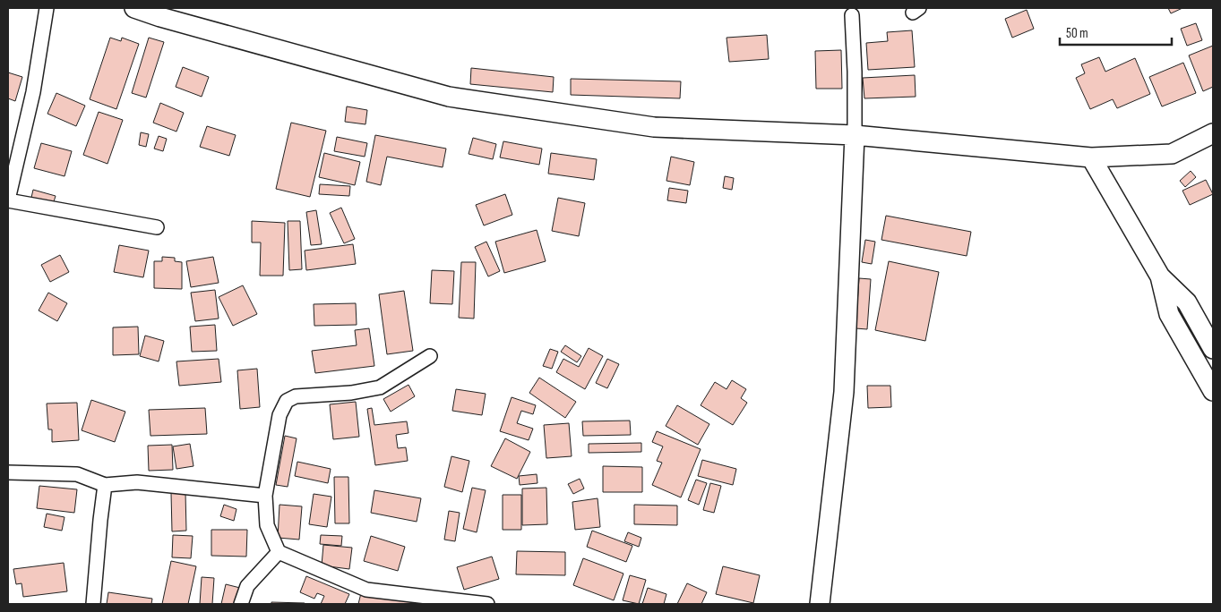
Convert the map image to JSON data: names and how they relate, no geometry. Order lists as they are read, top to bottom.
{
  "scale_bar": "50 m"
}
